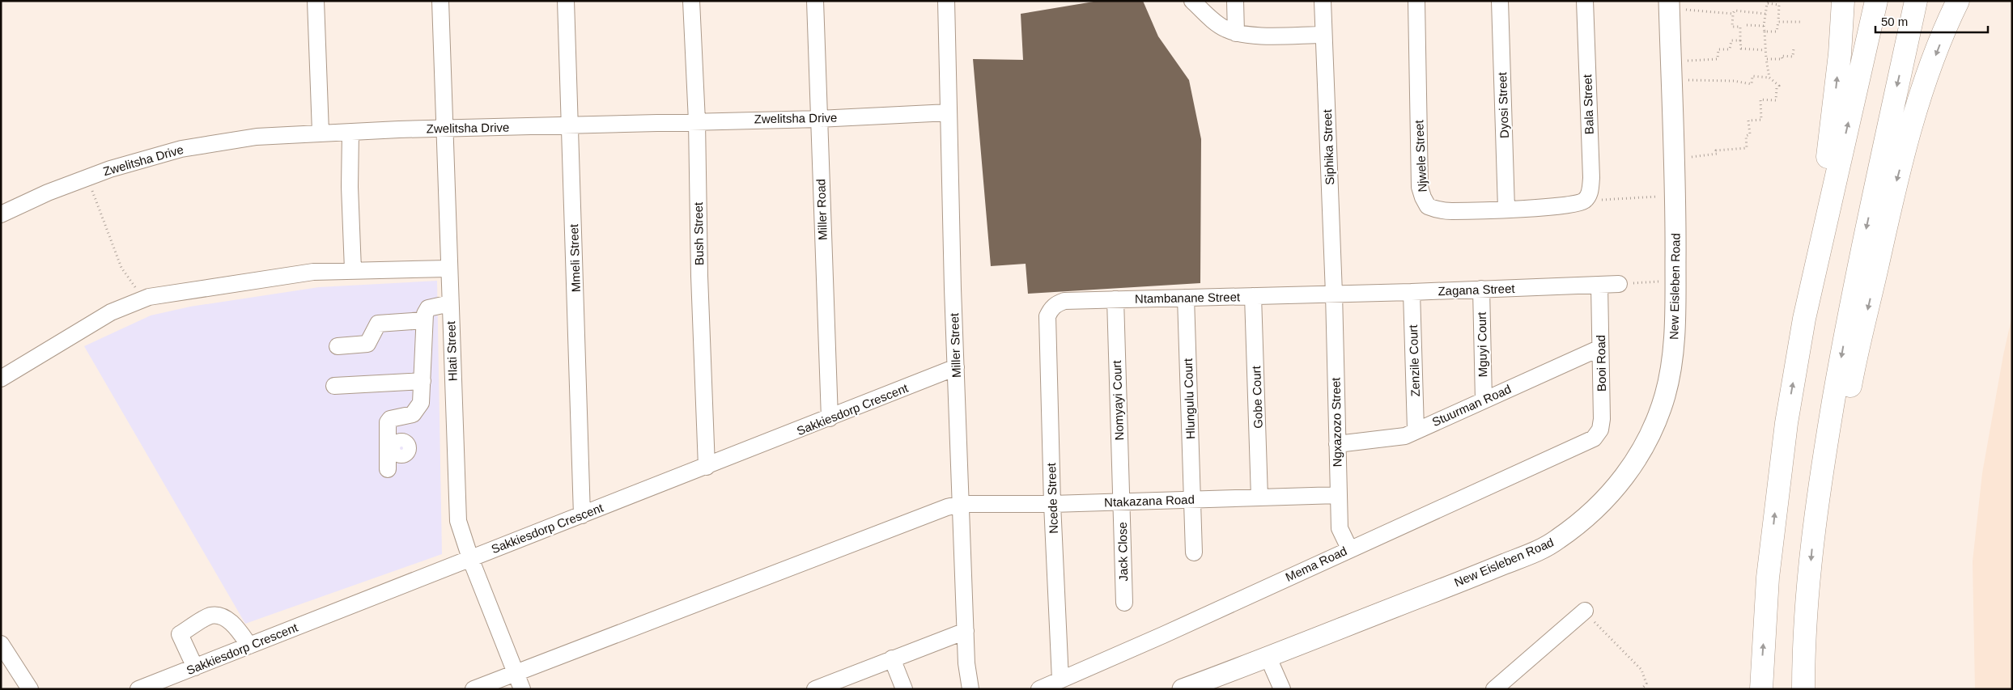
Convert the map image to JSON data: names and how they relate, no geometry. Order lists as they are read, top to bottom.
{
  "streets": {
    "main road": ["New Eisleben Road"],
    "street": [
      "Bala Street",
      "Dyosi Street",
      "Zwelitsha Drive",
      "Siphika Street",
      "Njwele Street",
      "Miller Road",
      "Bush Street",
      "Mmeli Street",
      "Zagana Street",
      "Ntambanane Street",
      "Mguyi Court",
      "Miller Street",
      "Hlati Street",
      "Zenzile Court",
      "Booi Road",
      "Gobe Court",
      "Hlungulu Court",
      "Nomyayi Court",
      "Stuurman Road",
      "Sakkiesdorp Crescent",
      "Ngxazozo Street",
      "Ncede Street",
      "Ntakazana Road",
      "Jack Close",
      "Mema Road"
    ]
  },
  "crossings": [
    ["Bala Street", "Njwele Street"],
    ["Dyosi Street", "Njwele Street"],
    ["Zwelitsha Drive", "Miller Road"],
    ["Zwelitsha Drive", "Bush Street"],
    ["Zwelitsha Drive", "Mmeli Street"],
    ["Zwelitsha Drive", "Miller Street"],
    ["Zwelitsha Drive", "Hlati Street"],
    ["Siphika Street", "Zagana Street"],
    ["Siphika Street", "Ntambanane Street"],
    ["Siphika Street", "Ngxazozo Street"],
    ["Miller Road", "Sakkiesdorp Crescent"],
    ["Bush Street", "Sakkiesdorp Crescent"],
    ["Mmeli Street", "Sakkiesdorp Crescent"],
    ["Zagana Street", "Ntambanane Street"],
    ["Zagana Street", "Mguyi Court"],
    ["Zagana Street", "Zenzile Court"],
    ["Zagana Street", "Booi Road"],
    ["Zagana Street", "Ngxazozo Street"],
    ["Ntambanane Street", "Gobe Court"],
    ["Ntambanane Street", "Hlungulu Court"],
    ["Ntambanane Street", "Nomyayi Court"],
    ["Ntambanane Street", "Ngxazozo Street"],
    ["Ntambanane Street", "Ncede Street"],
    ["Mguyi Court", "Stuurman Road"],
    ["Miller Street", "Sakkiesdorp Crescent"],
    ["Miller Street", "Ntakazana Road"],
    ["Hlati Street", "Sakkiesdorp Crescent"],
    ["Zenzile Court", "Stuurman Road"],
    ["Booi Road", "Stuurman Road"],
    ["Booi Road", "Mema Road"],
    ["Gobe Court", "Ntakazana Road"],
    ["Hlungulu Court", "Ntakazana Road"],
    ["Nomyayi Court", "Ntakazana Road"],
    ["Nomyayi Court", "Jack Close"],
    ["Stuurman Road", "Ngxazozo Street"],
    ["Ngxazozo Street", "Ntakazana Road"],
    ["Ngxazozo Street", "Mema Road"],
    ["Ncede Street", "Ntakazana Road"],
    ["Ncede Street", "Mema Road"],
    ["Ntakazana Road", "Jack Close"]
  ],
  "scale_bar": "50 m"
}
